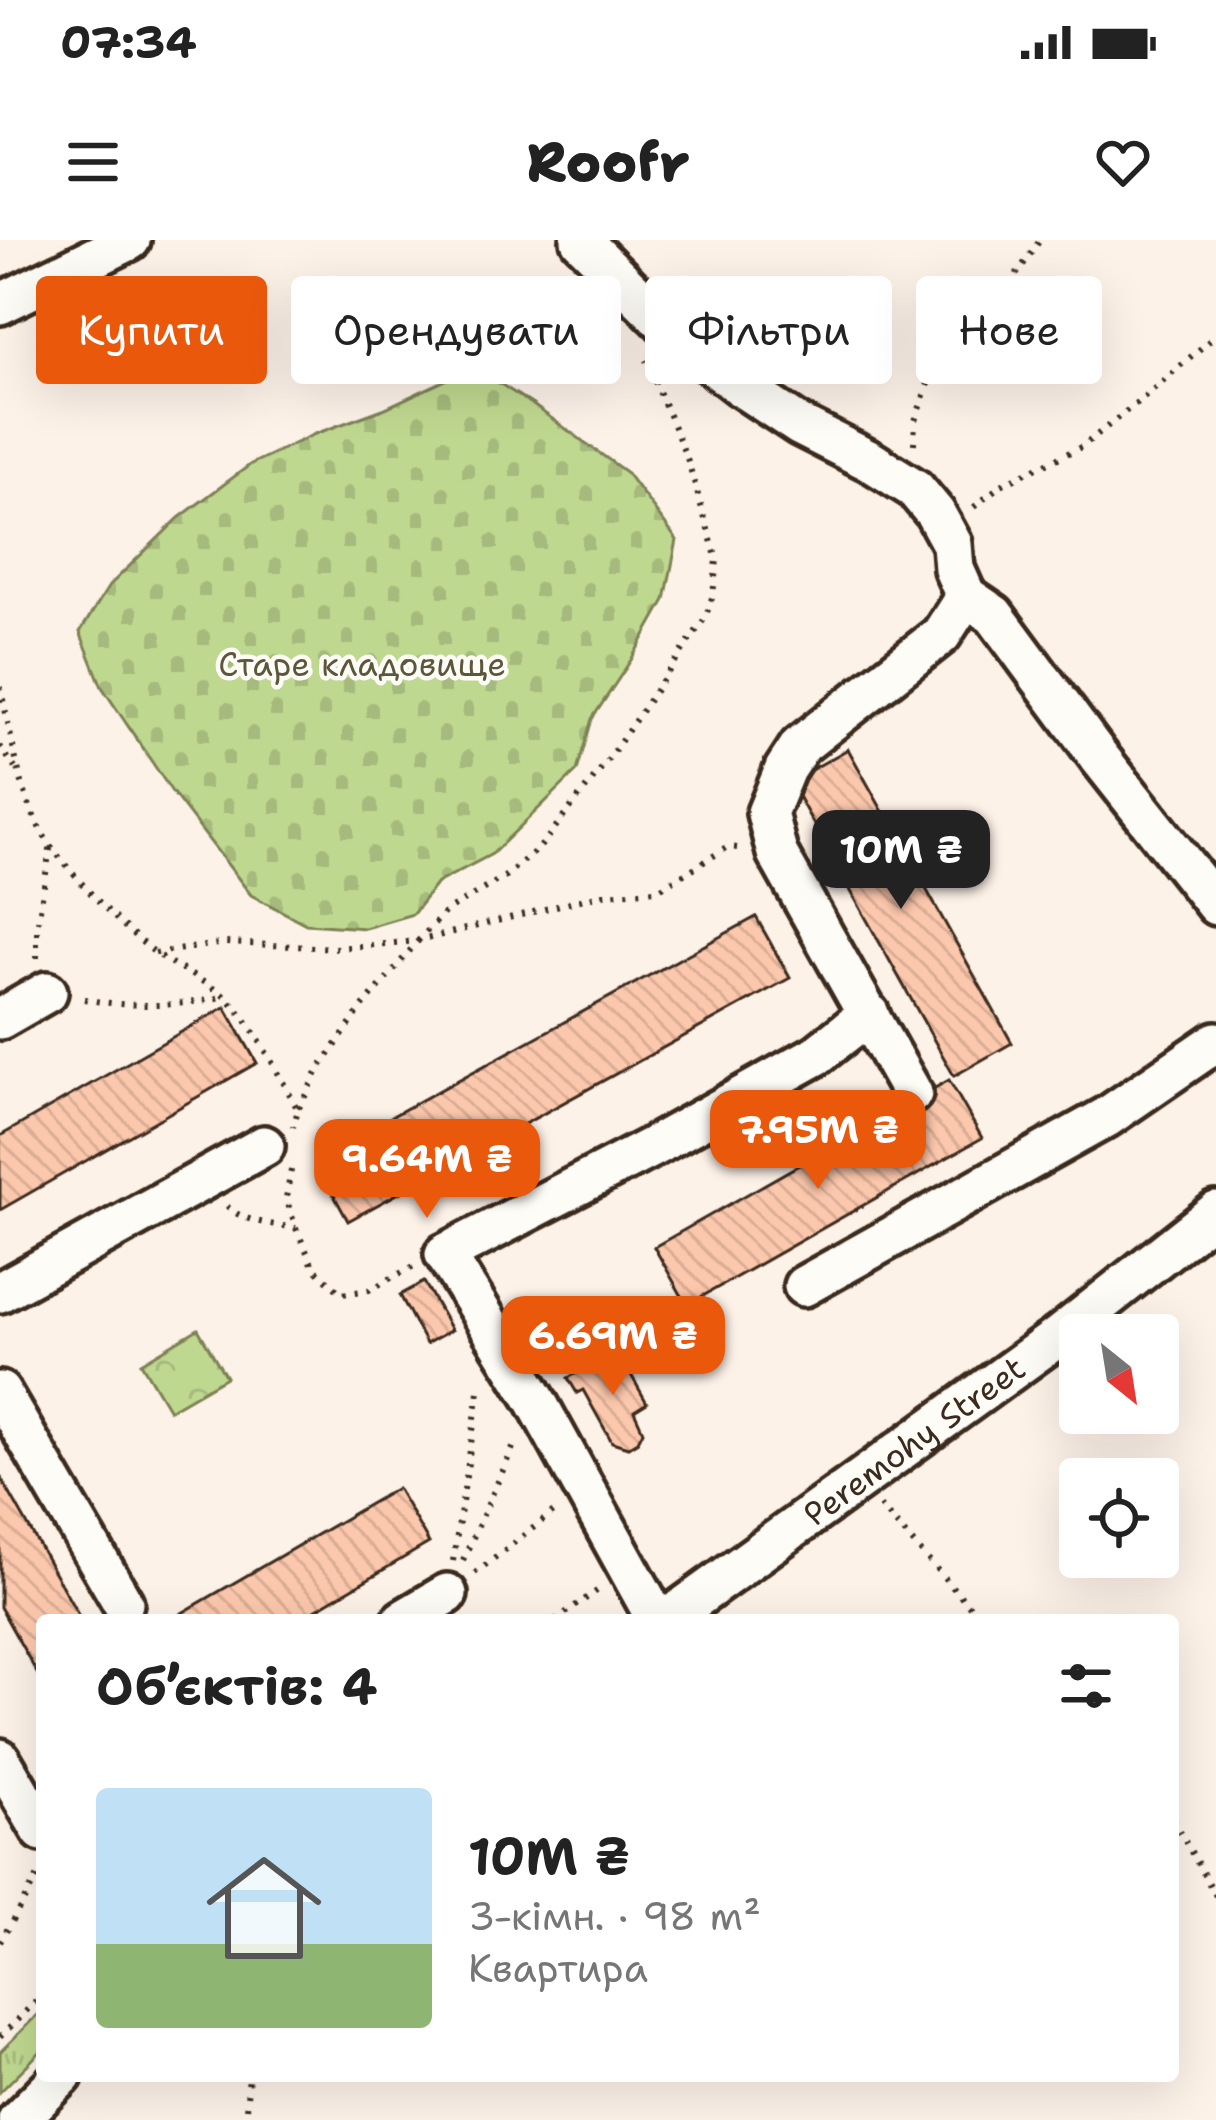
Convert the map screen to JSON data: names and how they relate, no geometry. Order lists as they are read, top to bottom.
{
  "streets": {
    "street": ["Peremohy Street"]
  },
  "parks": ["Старе кладовище"],
  "north": "bottom right",
  "page": {
    "status": "07:34",
    "header": "Roofr",
    "chip": [
      "Купити",
      "Орендувати",
      "Фільтри",
      "Нове"
    ],
    "price": [
      "10M ₴",
      "7.95M ₴",
      "9.64M ₴",
      "6.69M ₴"
    ],
    "heading": "Об’єктів: 4",
    "list": [
      {
        "name": "10M ₴",
        "note": "3-кімн. · 98 m² · Квартира"
      }
    ]
  }
}
